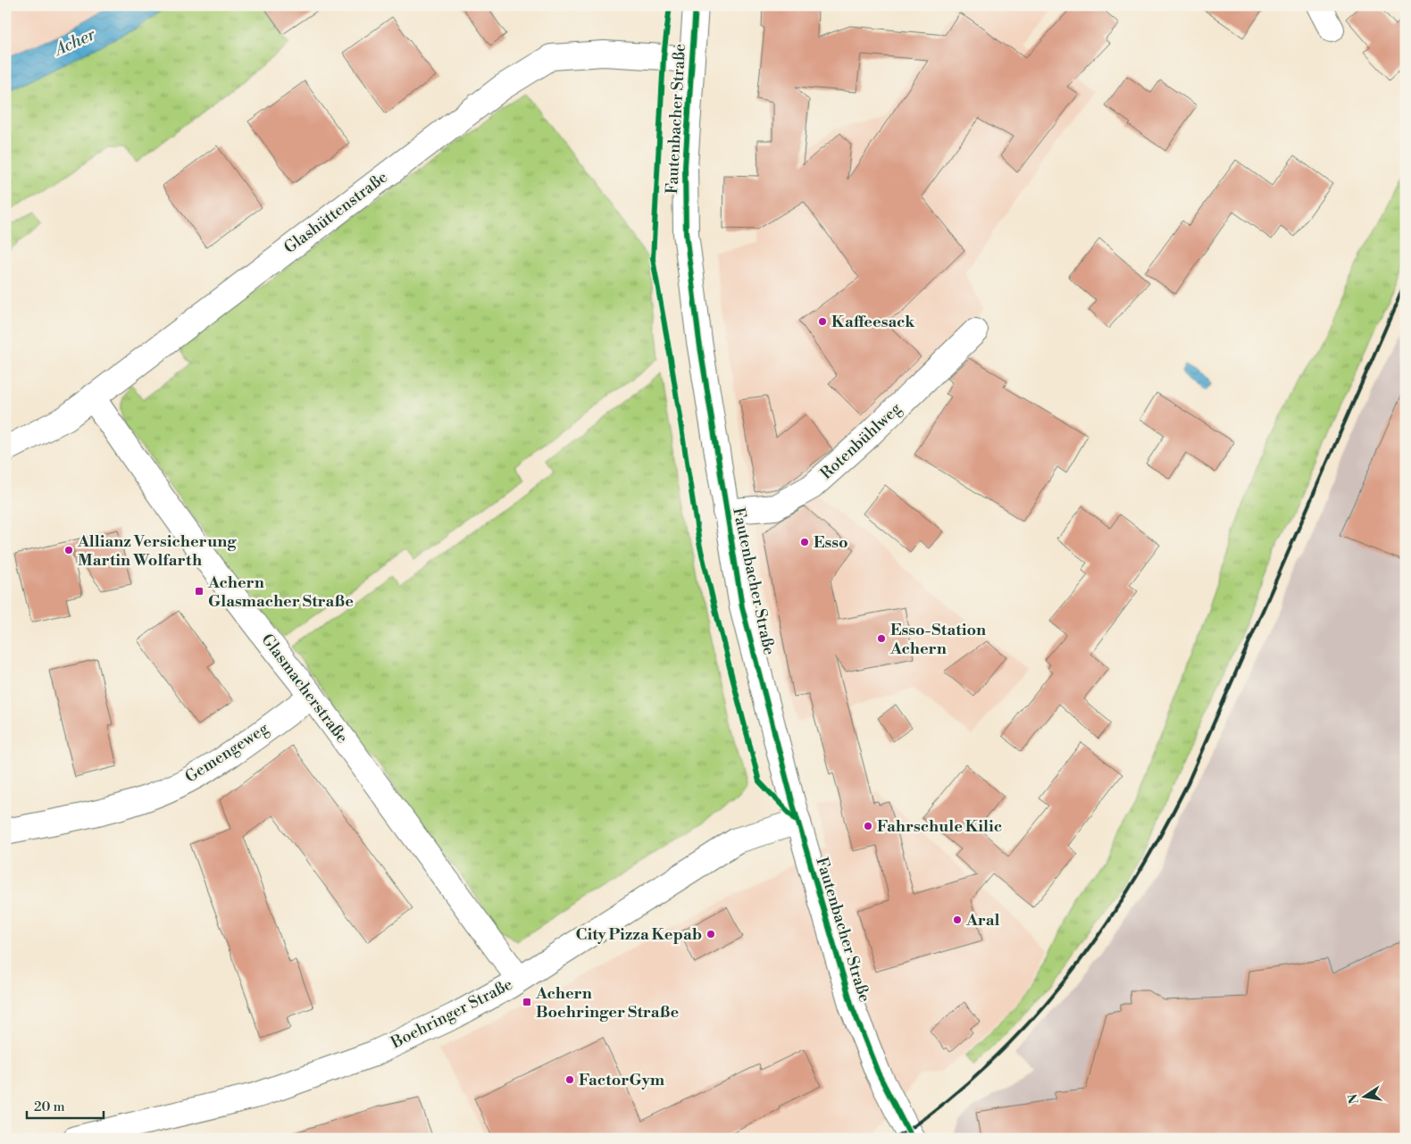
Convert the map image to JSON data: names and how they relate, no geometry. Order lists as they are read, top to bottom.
{
  "streets": {
    "street": [
      "Fautenbacher Straße",
      "Glashüttenstraße",
      "Rotenbühlweg",
      "Glasmacherstraße",
      "Gemengeweg",
      "Boehringer Straße"
    ]
  },
  "crossings": [
    ["Fautenbacher Straße", "Glashüttenstraße"],
    ["Fautenbacher Straße", "Rotenbühlweg"],
    ["Fautenbacher Straße", "Boehringer Straße"],
    ["Glashüttenstraße", "Glasmacherstraße"],
    ["Glasmacherstraße", "Gemengeweg"],
    ["Glasmacherstraße", "Boehringer Straße"]
  ],
  "water": ["Acher"],
  "places": {
    "other": [
      "Kaffeesack",
      "Esso",
      "Allianz Versicherung Martin Wolfarth",
      "Esso-Station Achern",
      "Fahrschule Kilic",
      "Aral",
      "City Pizza Kepab",
      "FactorGym"
    ],
    "transit": ["Achern Glasmacher Straße", "Achern Boehringer Straße"]
  },
  "scale_bar": "20 m",
  "north": "left"
}
